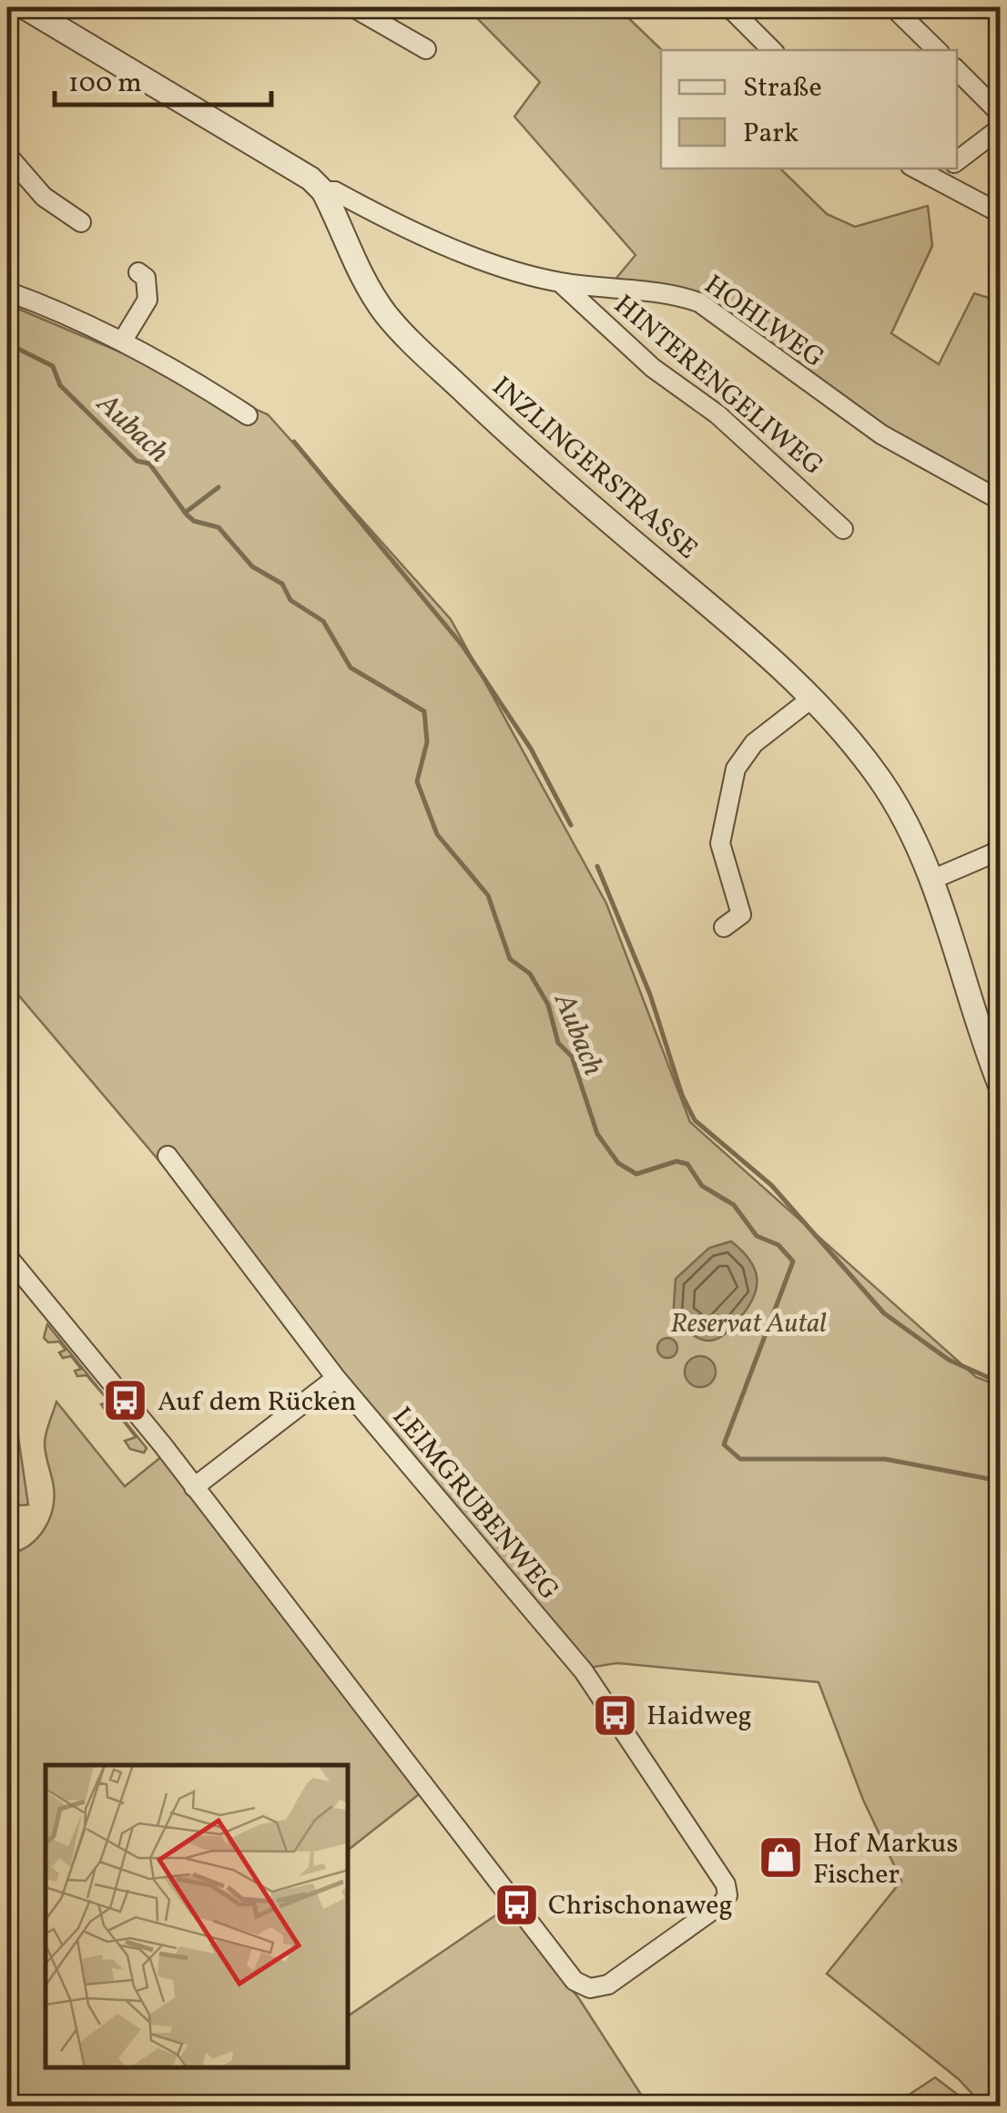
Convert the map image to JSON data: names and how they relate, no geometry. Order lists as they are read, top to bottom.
{
  "streets": {
    "street": [
      "HOHLWEG",
      "HINTERENGELIWEG",
      "INZLINGERSTRASSE",
      "LEIMGRUBENWEG"
    ]
  },
  "crossings": [
    ["HOHLWEG", "HINTERENGELIWEG"],
    ["HOHLWEG", "INZLINGERSTRASSE"]
  ],
  "water": ["Aubach"],
  "parks": ["Reservat Autal"],
  "places": {
    "bus stop": ["Auf dem Rücken", "Haidweg", "Chrischonaweg"],
    "shop": ["Hof Markus Fischer"]
  },
  "legend": ["Straße", "Park"],
  "scale_bar": "100 m"
}
